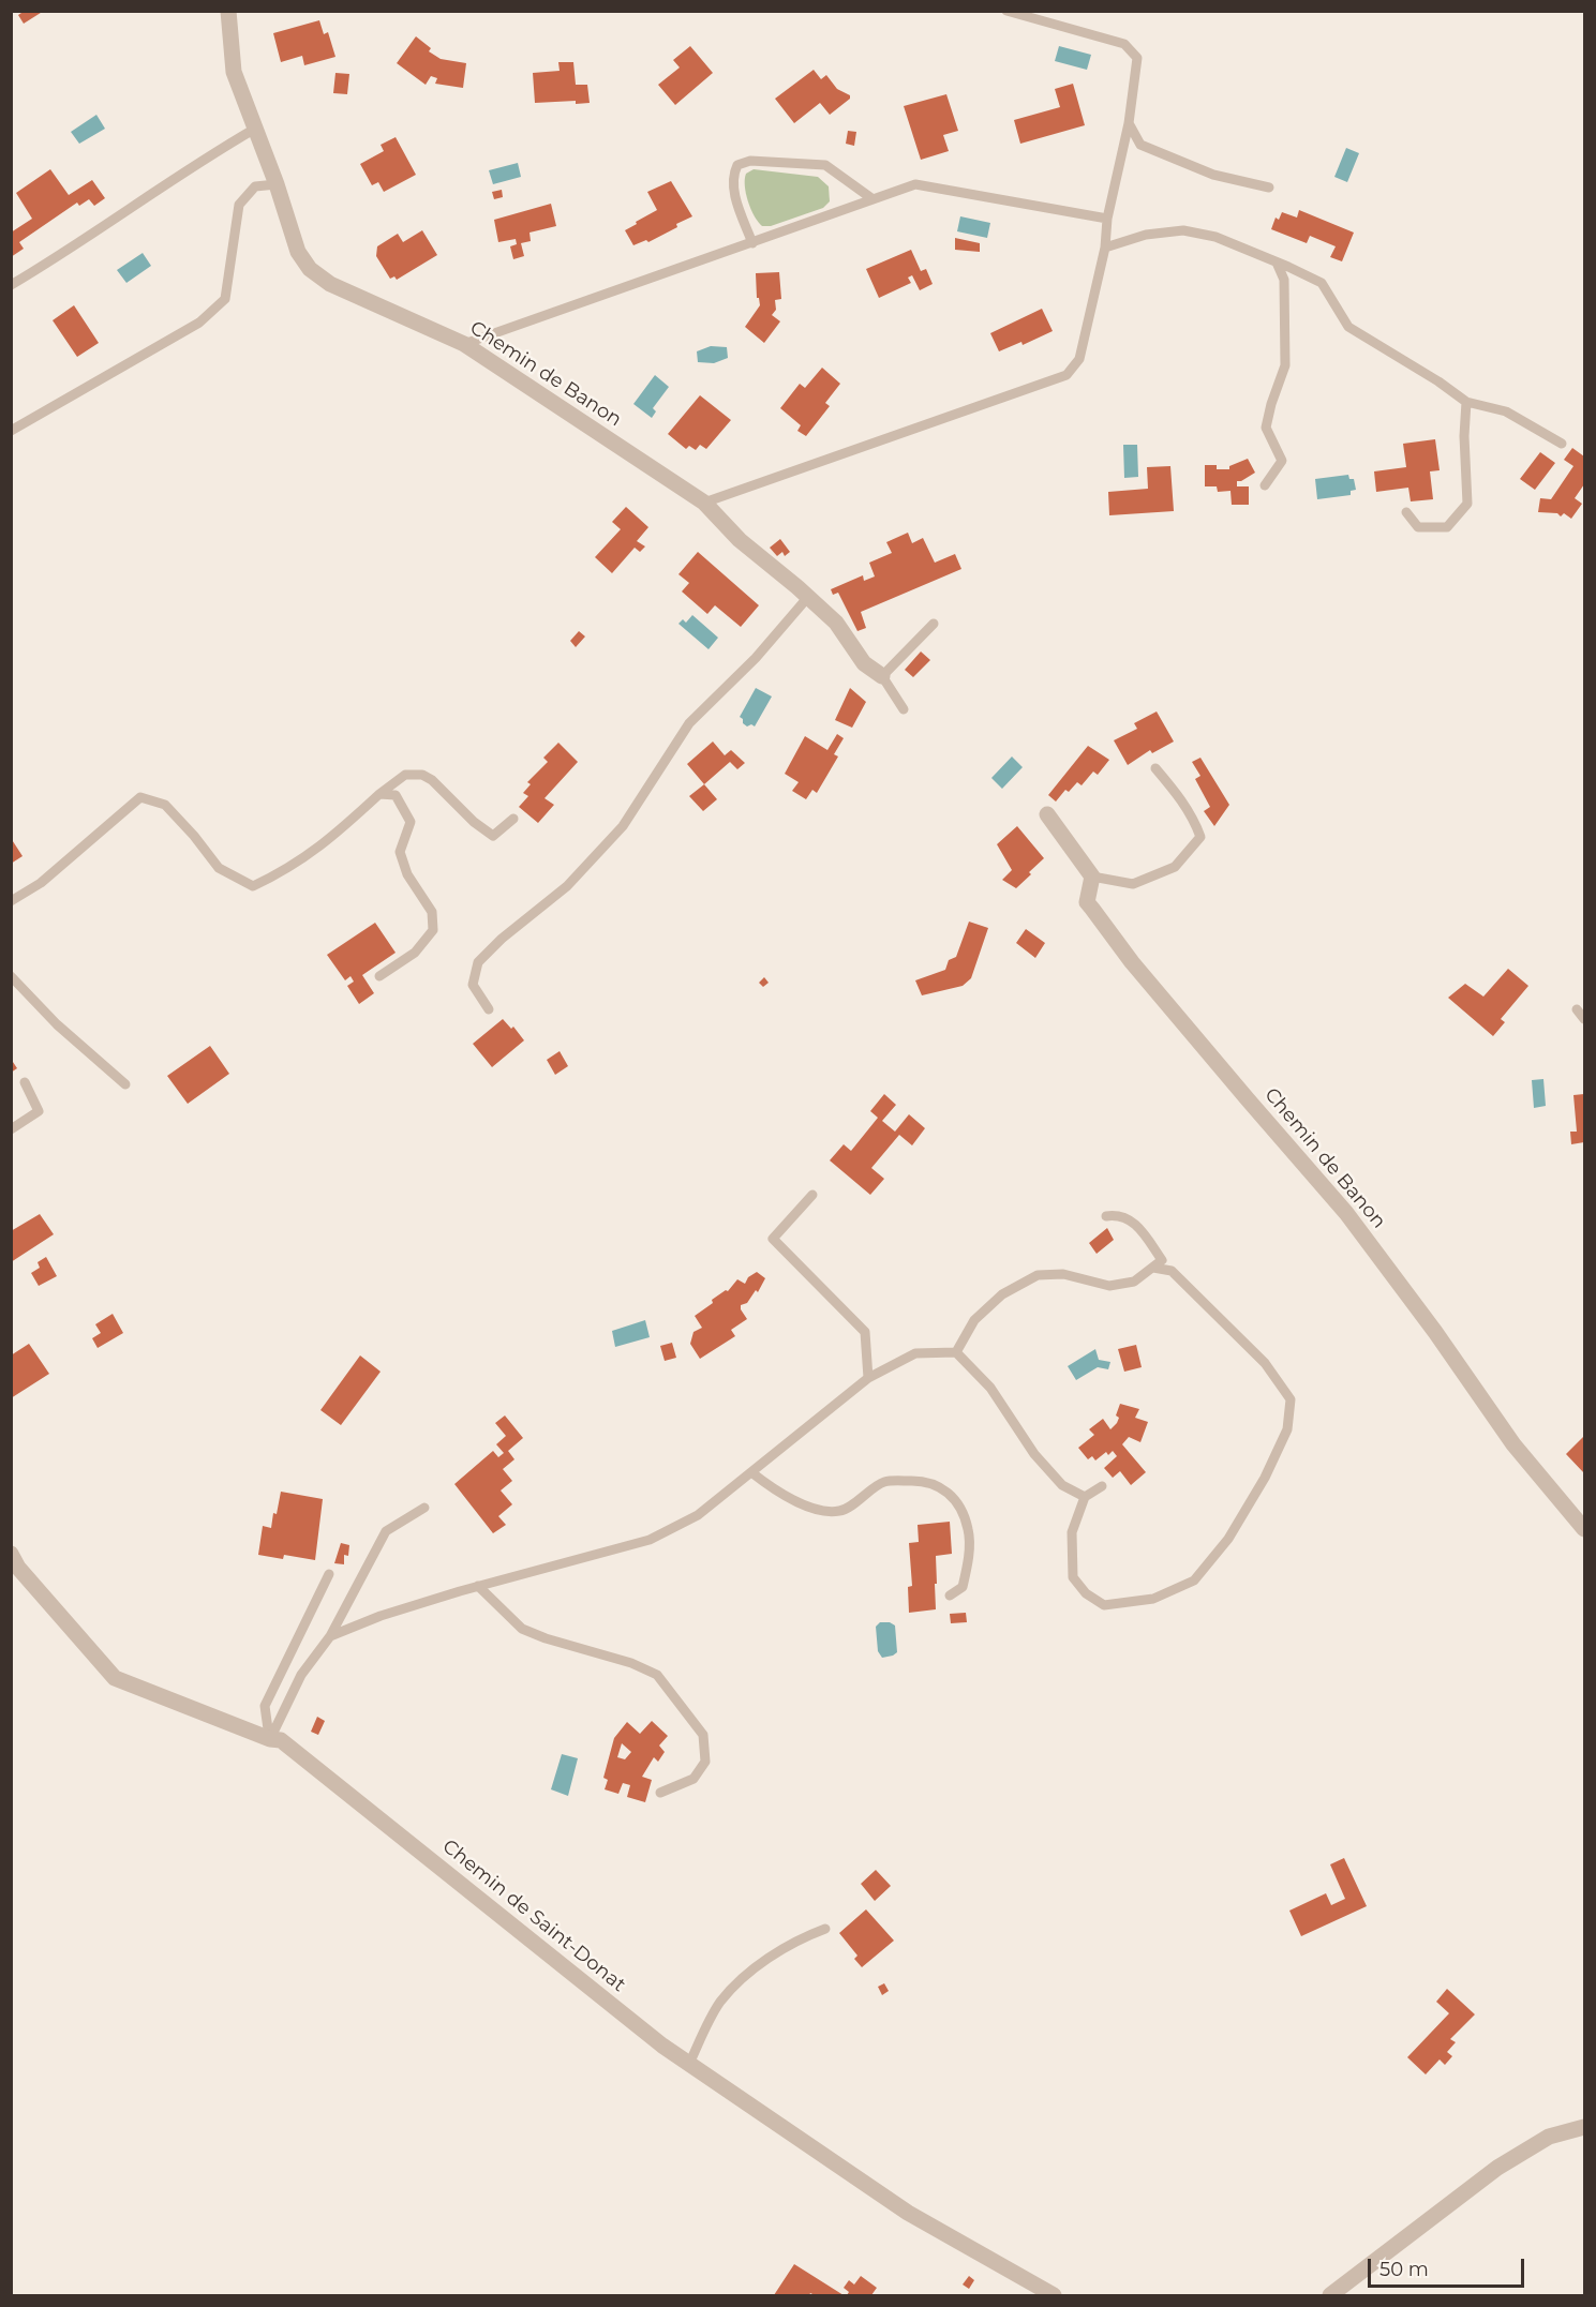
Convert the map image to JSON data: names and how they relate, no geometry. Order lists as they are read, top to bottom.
{
  "streets": {
    "street": ["Chemin de Banon", "Chemin de Saint-Donat"]
  },
  "scale_bar": "50 m"
}
